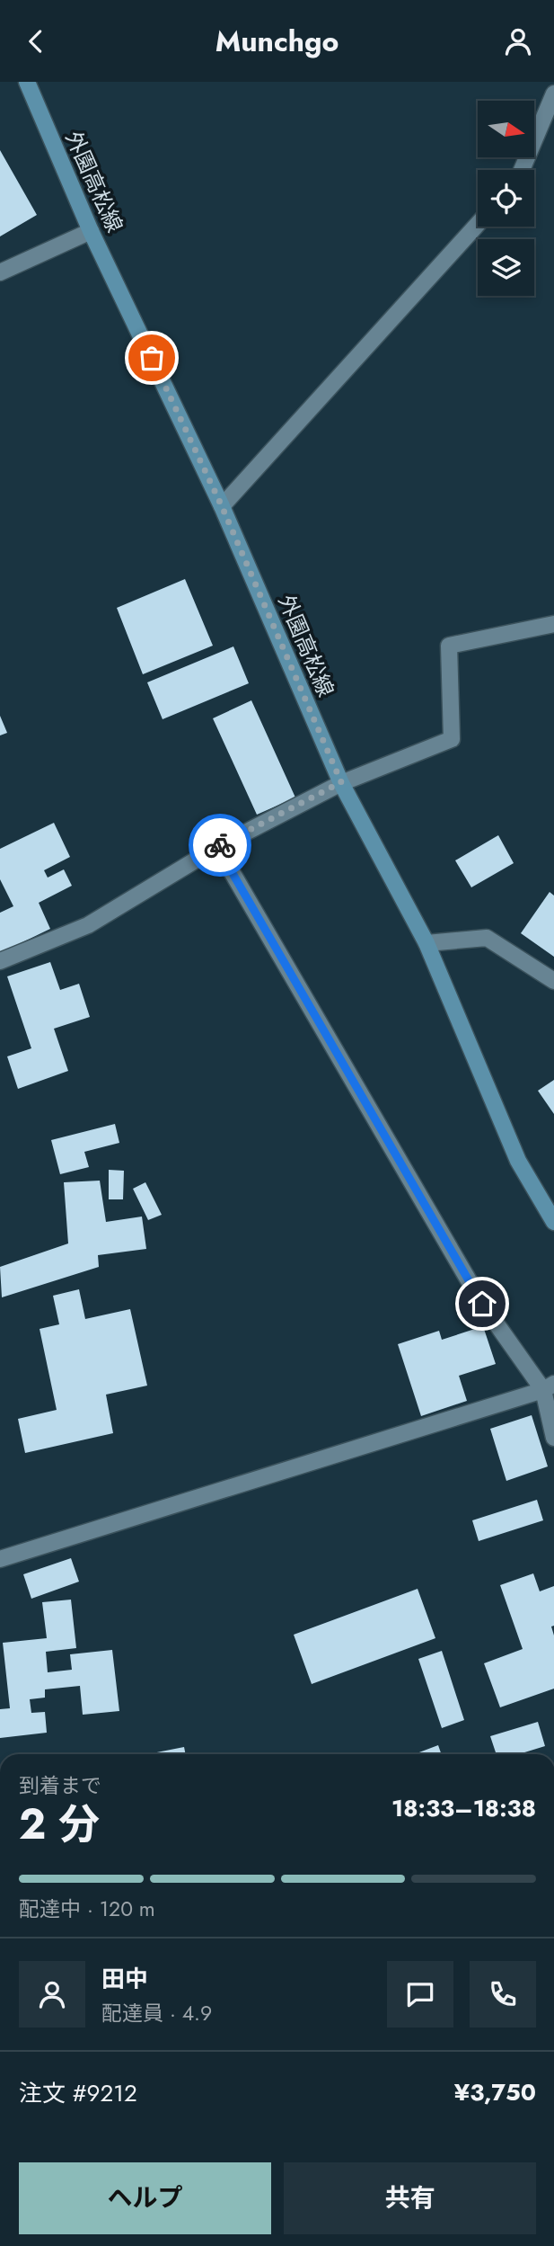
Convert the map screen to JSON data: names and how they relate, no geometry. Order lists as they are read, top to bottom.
{
  "streets": {
    "main road": ["外園高松線"]
  },
  "north": "right",
  "page": {
    "header": "Munchgo",
    "heading": ["2 分", "到着まで", "18:33–18:38"],
    "panel": [
      "田中",
      "配達員 · 4.9",
      "注文 #9212",
      "¥3,750"
    ],
    "bar": "配達中 · 120 m",
    "buttons": ["ヘルプ", "共有"]
  }
}
